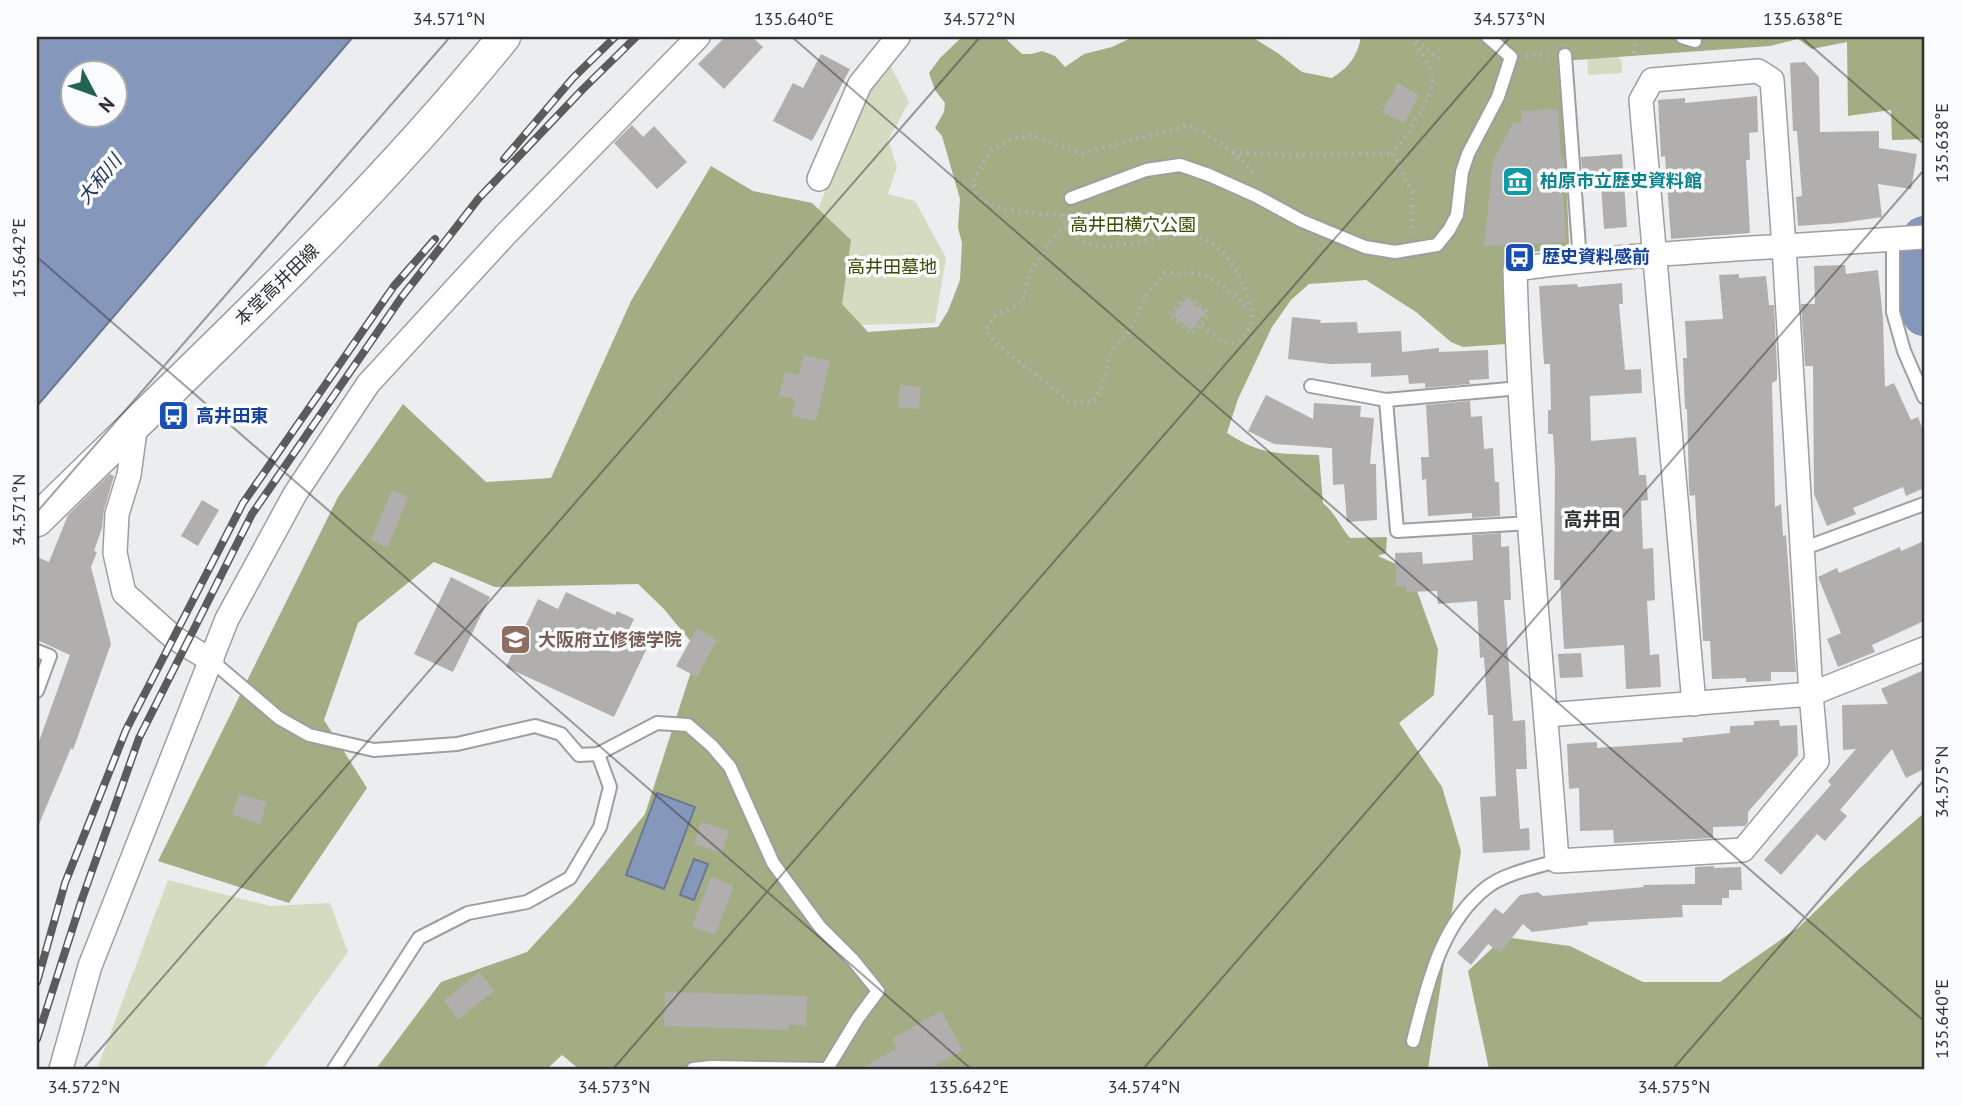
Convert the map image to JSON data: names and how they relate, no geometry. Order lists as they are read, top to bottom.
{
  "streets": {
    "main road": ["本堂高井田線"]
  },
  "districts": ["高井田"],
  "water": ["大和川"],
  "parks": ["高井田横穴公園", "高井田墓地"],
  "places": {
    "museum": ["柏原市立歴史資料館"],
    "bus stop": ["歴史資料感前", "高井田東"],
    "school or university": ["大阪府立修徳学院"]
  },
  "north": "bottom right",
  "coordinates": [
    "34.571°N",
    "135.640°E",
    "34.572°N",
    "34.573°N",
    "135.638°E",
    "135.642°E",
    "34.575°N",
    "34.574°N"
  ]
}
